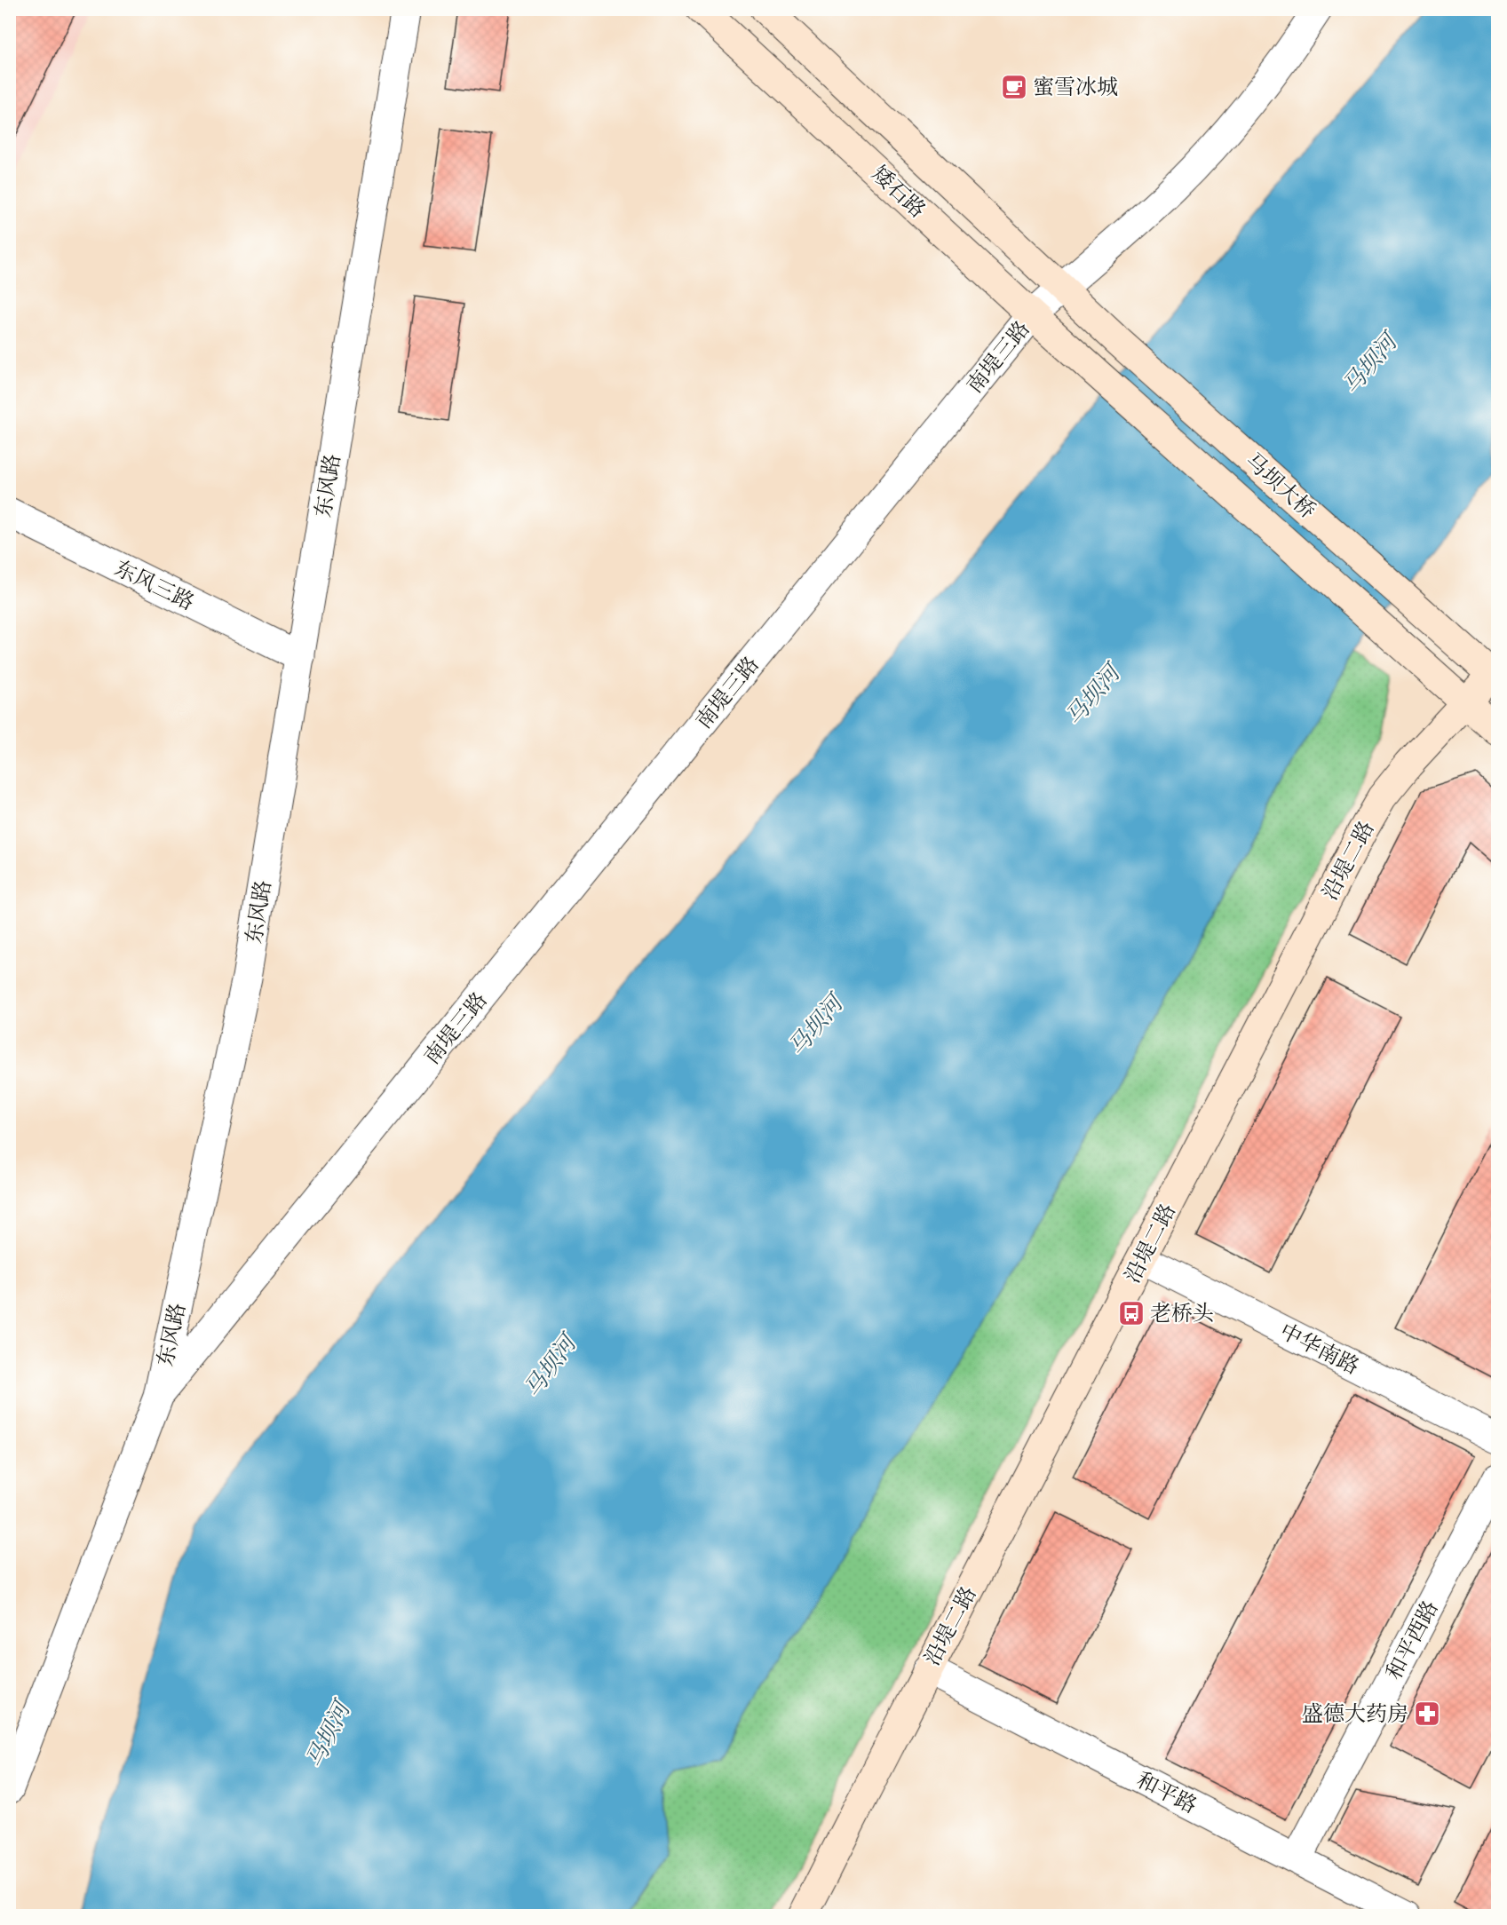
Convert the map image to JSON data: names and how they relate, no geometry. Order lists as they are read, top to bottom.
{
  "streets": {
    "main road": ["矮石路", "马坝大桥", "沿堤二路"],
    "street": [
      "南堤三路",
      "东风路",
      "东风三路",
      "中华南路",
      "和平西路",
      "和平路"
    ]
  },
  "crossings": [
    ["矮石路", "南堤三路"],
    ["矮石路", "马坝大桥"],
    ["南堤三路", "东风路"],
    ["东风路", "东风三路"],
    ["马坝大桥", "沿堤二路"],
    ["沿堤二路", "中华南路"],
    ["沿堤二路", "和平路"],
    ["和平西路", "和平路"]
  ],
  "water": ["马坝河"],
  "places": {
    "cafe": ["蜜雪冰城"],
    "bus stop": ["老桥头"],
    "pharmacy": ["盛德大药房"]
  }
}
